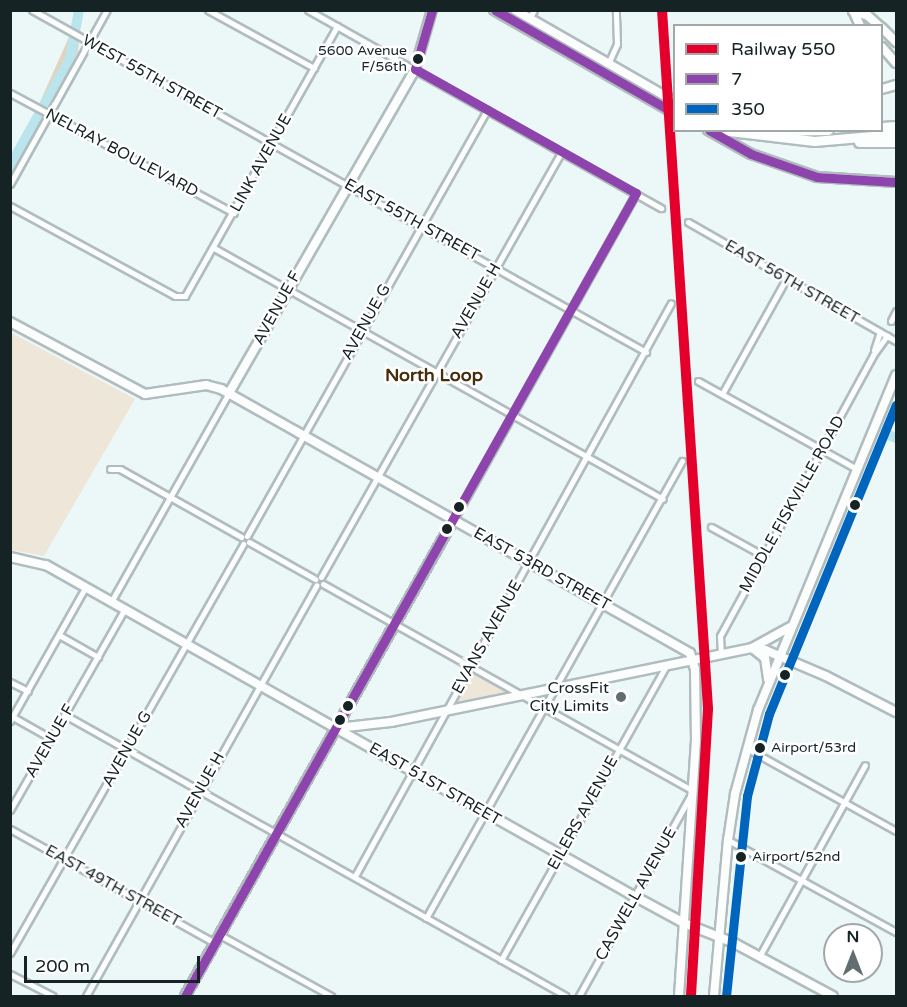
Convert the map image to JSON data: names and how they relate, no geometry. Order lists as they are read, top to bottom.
{
  "streets": {
    "street": [
      "WEST 55TH STREET",
      "NELRAY BOULEVARD",
      "LINK AVENUE",
      "EAST 55TH STREET",
      "EAST 56TH STREET",
      "AVENUE H",
      "AVENUE F",
      "AVENUE G",
      "MIDDLE FISKVILLE ROAD",
      "EAST 53RD STREET",
      "EVANS AVENUE",
      "EAST 51ST STREET",
      "EILERS AVENUE",
      "EAST 49TH STREET",
      "CASWELL AVENUE"
    ]
  },
  "crossings": [
    ["WEST 55TH STREET", "LINK AVENUE"],
    ["WEST 55TH STREET", "EAST 55TH STREET"],
    ["NELRAY BOULEVARD", "LINK AVENUE"],
    ["LINK AVENUE", "EAST 55TH STREET"],
    ["EAST 55TH STREET", "AVENUE H"],
    ["EAST 55TH STREET", "AVENUE F"],
    ["EAST 55TH STREET", "AVENUE G"],
    ["EAST 55TH STREET", "EVANS AVENUE"],
    ["EAST 56TH STREET", "MIDDLE FISKVILLE ROAD"],
    ["AVENUE H", "EAST 53RD STREET"],
    ["AVENUE H", "EAST 51ST STREET"],
    ["AVENUE H", "EAST 49TH STREET"],
    ["AVENUE F", "EAST 53RD STREET"],
    ["AVENUE F", "EAST 51ST STREET"],
    ["AVENUE G", "EAST 53RD STREET"],
    ["AVENUE G", "EAST 51ST STREET"],
    ["AVENUE G", "EAST 49TH STREET"],
    ["EAST 53RD STREET", "EVANS AVENUE"],
    ["EVANS AVENUE", "EAST 51ST STREET"],
    ["EAST 51ST STREET", "EILERS AVENUE"],
    ["EAST 51ST STREET", "CASWELL AVENUE"]
  ],
  "districts": ["North Loop"],
  "places": [
    "5600 Avenue F/56th",
    "CrossFit City Limits",
    "Airport/53rd",
    "Airport/52nd"
  ],
  "lines": ["rail line 550", "transit line 7", "transit line 350"],
  "legend": ["Railway 550", "7", "350"],
  "scale_bar": "200 m",
  "north": "top"
}
